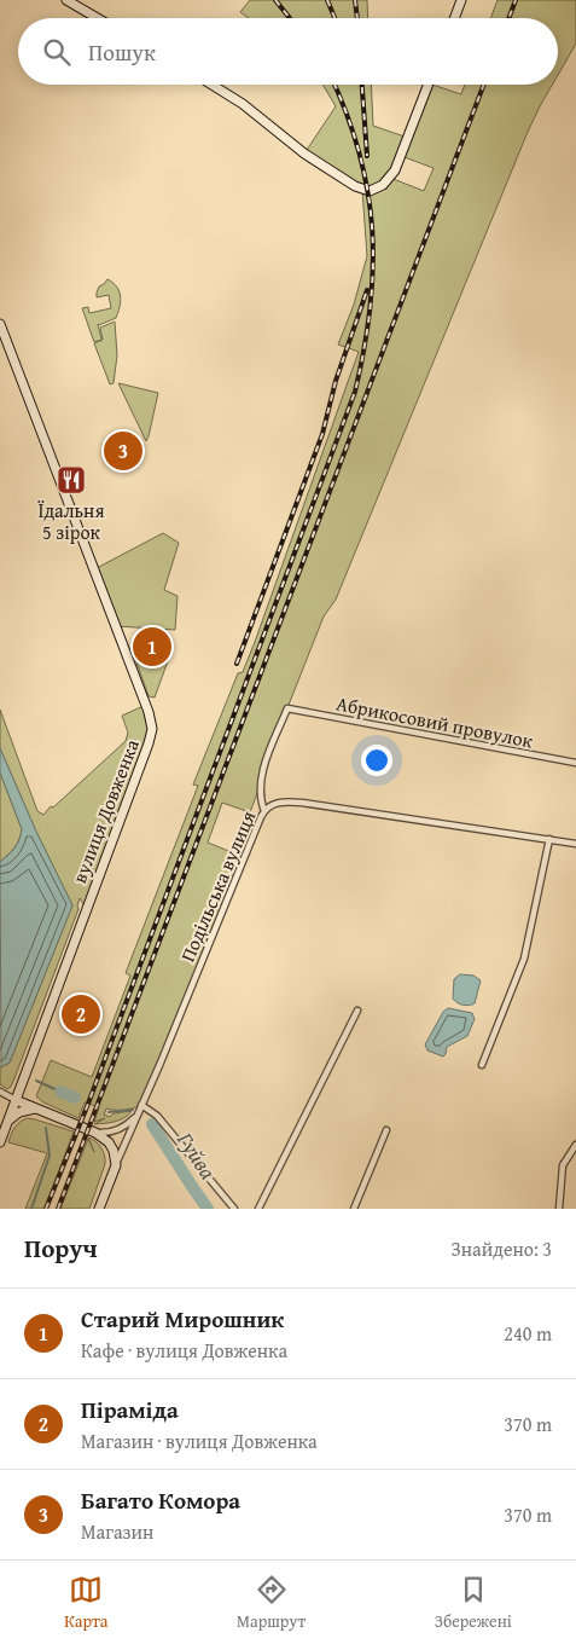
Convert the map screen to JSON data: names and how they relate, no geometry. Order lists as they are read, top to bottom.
{
  "streets": {
    "main road": ["вулиця Довженка"],
    "street": ["Абрикосовий провулок", "Подільська вулиця"]
  },
  "crossings": [
    ["Абрикосовий провулок", "Подільська вулиця"]
  ],
  "water": ["Гуйва"],
  "places": {
    "restaurant": ["Їдальня 5 зірок"]
  },
  "page": {
    "search": "Пошук",
    "pins": ["3", "1", "2"],
    "heading": ["Поруч", "Знайдено: 3"],
    "list": [
      {
        "mark": "1",
        "name": "Старий Мирошник",
        "note": "Кафе · вулиця Довженка",
        "value": "240 m"
      },
      {
        "mark": "2",
        "name": "Піраміда",
        "note": "Магазин · вулиця Довженка",
        "value": "370 m"
      },
      {
        "mark": "3",
        "name": "Багато Комора",
        "note": "Магазин",
        "value": "370 m"
      }
    ],
    "nav": ["Карта", "Маршрут", "Збережені"]
  }
}
